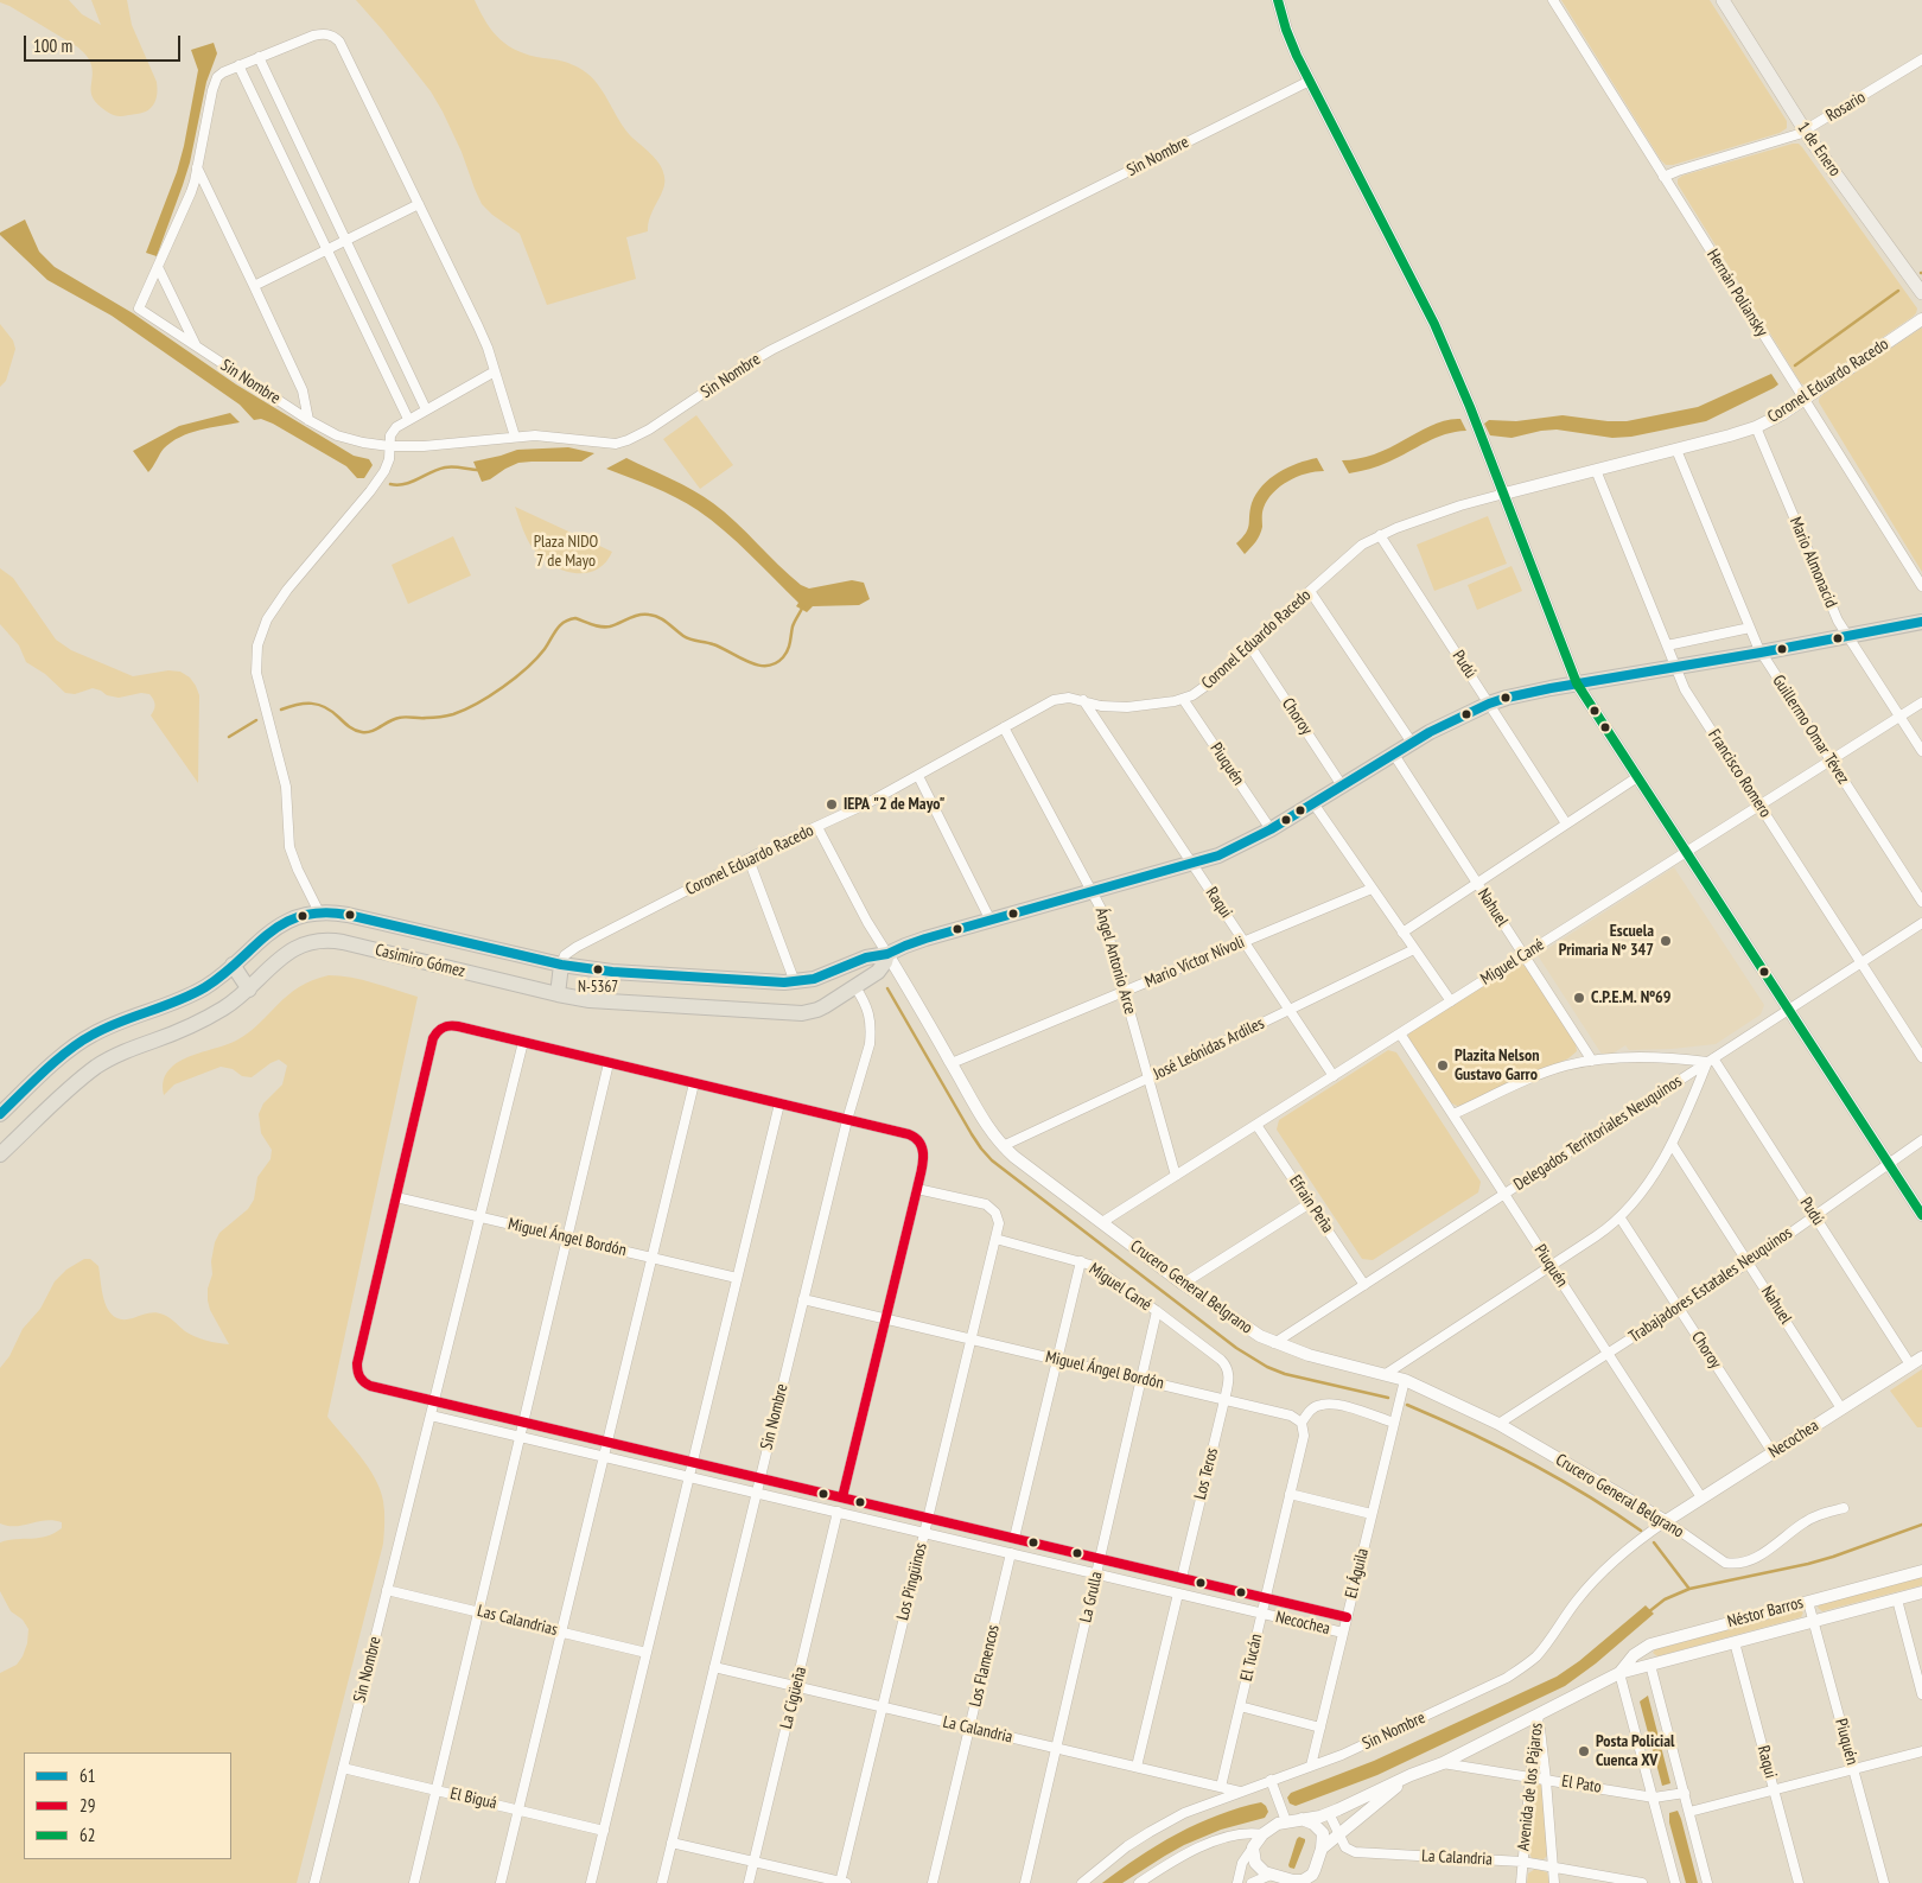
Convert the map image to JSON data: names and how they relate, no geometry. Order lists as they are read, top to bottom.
{
  "streets": {
    "main road": ["1 de Enero", "Casimiro Gómez"],
    "street": [
      "Rosario",
      "Sin Nombre",
      "Hernán Poliansky",
      "Coronel Eduardo Racedo",
      "Mario Almonacid",
      "Pudú",
      "Choroy",
      "Guillermo Omar Tévez",
      "Piuquén",
      "Francisco Romero",
      "Raqui",
      "Nahuel",
      "Ángel Antonio Arce",
      "Mario Víctor Nívoli",
      "Miguel Cané",
      "José Leónidas Ardiles",
      "Delegados Territoriales Neuquinos",
      "Efrain Peña",
      "Miguel Ángel Bordón",
      "Trabajadores Estatales Neuquinos",
      "Crucero General Belgrano",
      "Necochea",
      "Los Teros",
      "El Águila",
      "Los Pingüinos",
      "La Grulla",
      "Néstor Barros",
      "Las Calandrias",
      "El Tucán",
      "Los Flamencos",
      "La Cigüeña",
      "La Calandria",
      "El Pato",
      "Avenida de los Pájaros",
      "El Biguá"
    ]
  },
  "crossings": [
    ["Rosario", "1 de Enero"],
    ["Rosario", "Hernán Poliansky"],
    ["Sin Nombre", "Casimiro Gómez"],
    ["Sin Nombre", "Miguel Ángel Bordón"],
    ["Sin Nombre", "Crucero General Belgrano"],
    ["Sin Nombre", "Necochea"],
    ["Sin Nombre", "El Águila"],
    ["Sin Nombre", "Las Calandrias"],
    ["Sin Nombre", "La Calandria"],
    ["Sin Nombre", "El Biguá"],
    ["Hernán Poliansky", "Coronel Eduardo Racedo"],
    ["Coronel Eduardo Racedo", "Mario Almonacid"],
    ["Coronel Eduardo Racedo", "Pudú"],
    ["Coronel Eduardo Racedo", "Choroy"],
    ["Coronel Eduardo Racedo", "Guillermo Omar Tévez"],
    ["Coronel Eduardo Racedo", "Piuquén"],
    ["Coronel Eduardo Racedo", "Francisco Romero"],
    ["Coronel Eduardo Racedo", "Raqui"],
    ["Coronel Eduardo Racedo", "Casimiro Gómez"],
    ["Coronel Eduardo Racedo", "Ángel Antonio Arce"],
    ["Coronel Eduardo Racedo", "Crucero General Belgrano"],
    ["Mario Almonacid", "Casimiro Gómez"],
    ["Mario Almonacid", "Miguel Cané"],
    ["Pudú", "Casimiro Gómez"],
    ["Pudú", "Delegados Territoriales Neuquinos"],
    ["Pudú", "Trabajadores Estatales Neuquinos"],
    ["Pudú", "Necochea"],
    ["Choroy", "Casimiro Gómez"],
    ["Choroy", "Trabajadores Estatales Neuquinos"],
    ["Choroy", "Necochea"],
    ["Guillermo Omar Tévez", "Casimiro Gómez"],
    ["Guillermo Omar Tévez", "Miguel Cané"],
    ["Piuquén", "Casimiro Gómez"],
    ["Piuquén", "Miguel Cané"],
    ["Piuquén", "Delegados Territoriales Neuquinos"],
    ["Piuquén", "Trabajadores Estatales Neuquinos"],
    ["Piuquén", "Necochea"],
    ["Piuquén", "Néstor Barros"],
    ["Francisco Romero", "Casimiro Gómez"],
    ["Francisco Romero", "Miguel Cané"],
    ["Francisco Romero", "Delegados Territoriales Neuquinos"],
    ["Raqui", "Casimiro Gómez"],
    ["Raqui", "Mario Víctor Nívoli"],
    ["Raqui", "Miguel Cané"],
    ["Raqui", "José Leónidas Ardiles"],
    ["Raqui", "Néstor Barros"],
    ["Nahuel", "Casimiro Gómez"],
    ["Nahuel", "Miguel Cané"],
    ["Nahuel", "Trabajadores Estatales Neuquinos"],
    ["Nahuel", "Necochea"],
    ["Casimiro Gómez", "Ángel Antonio Arce"],
    ["Casimiro Gómez", "Crucero General Belgrano"],
    ["Ángel Antonio Arce", "Mario Víctor Nívoli"],
    ["Ángel Antonio Arce", "Miguel Cané"],
    ["Ángel Antonio Arce", "José Leónidas Ardiles"],
    ["Mario Víctor Nívoli", "Crucero General Belgrano"],
    ["Miguel Cané", "Efrain Peña"],
    ["Miguel Cané", "Crucero General Belgrano"],
    ["Miguel Cané", "Los Teros"],
    ["Miguel Cané", "Los Pingüinos"],
    ["Miguel Cané", "La Grulla"],
    ["José Leónidas Ardiles", "Crucero General Belgrano"],
    ["Delegados Territoriales Neuquinos", "Efrain Peña"],
    ["Delegados Territoriales Neuquinos", "Crucero General Belgrano"],
    ["Miguel Ángel Bordón", "Necochea"],
    ["Miguel Ángel Bordón", "Los Teros"],
    ["Miguel Ángel Bordón", "Los Pingüinos"],
    ["Miguel Ángel Bordón", "La Grulla"],
    ["Miguel Ángel Bordón", "El Tucán"],
    ["Trabajadores Estatales Neuquinos", "Crucero General Belgrano"],
    ["Crucero General Belgrano", "Necochea"],
    ["Crucero General Belgrano", "El Águila"],
    ["Necochea", "Los Teros"],
    ["Necochea", "El Águila"],
    ["Necochea", "Los Pingüinos"],
    ["Necochea", "La Grulla"],
    ["Necochea", "El Tucán"],
    ["Necochea", "Los Flamencos"],
    ["Necochea", "La Cigüeña"],
    ["Los Pingüinos", "La Calandria"],
    ["La Grulla", "La Calandria"],
    ["Néstor Barros", "La Calandria"],
    ["Néstor Barros", "El Pato"],
    ["Néstor Barros", "Avenida de los Pájaros"],
    ["El Tucán", "La Calandria"],
    ["Los Flamencos", "La Calandria"],
    ["La Cigüeña", "La Calandria"],
    ["La Calandria", "Avenida de los Pájaros"],
    ["El Pato", "Avenida de los Pájaros"]
  ],
  "parks": ["Plaza NIDO 7 de Mayo"],
  "places": [
    "IEPA \"2 de Mayo\"",
    "Escuela Primaria N° 347",
    "N-5367",
    "C.P.E.M. Nº69",
    "Plazita Nelson Gustavo Garro",
    "Posta Policial Cuenca XV"
  ],
  "lines": ["transit line 62", "transit line 61", "transit line 29"],
  "legend": ["61", "29", "62"],
  "scale_bar": "100 m"
}
